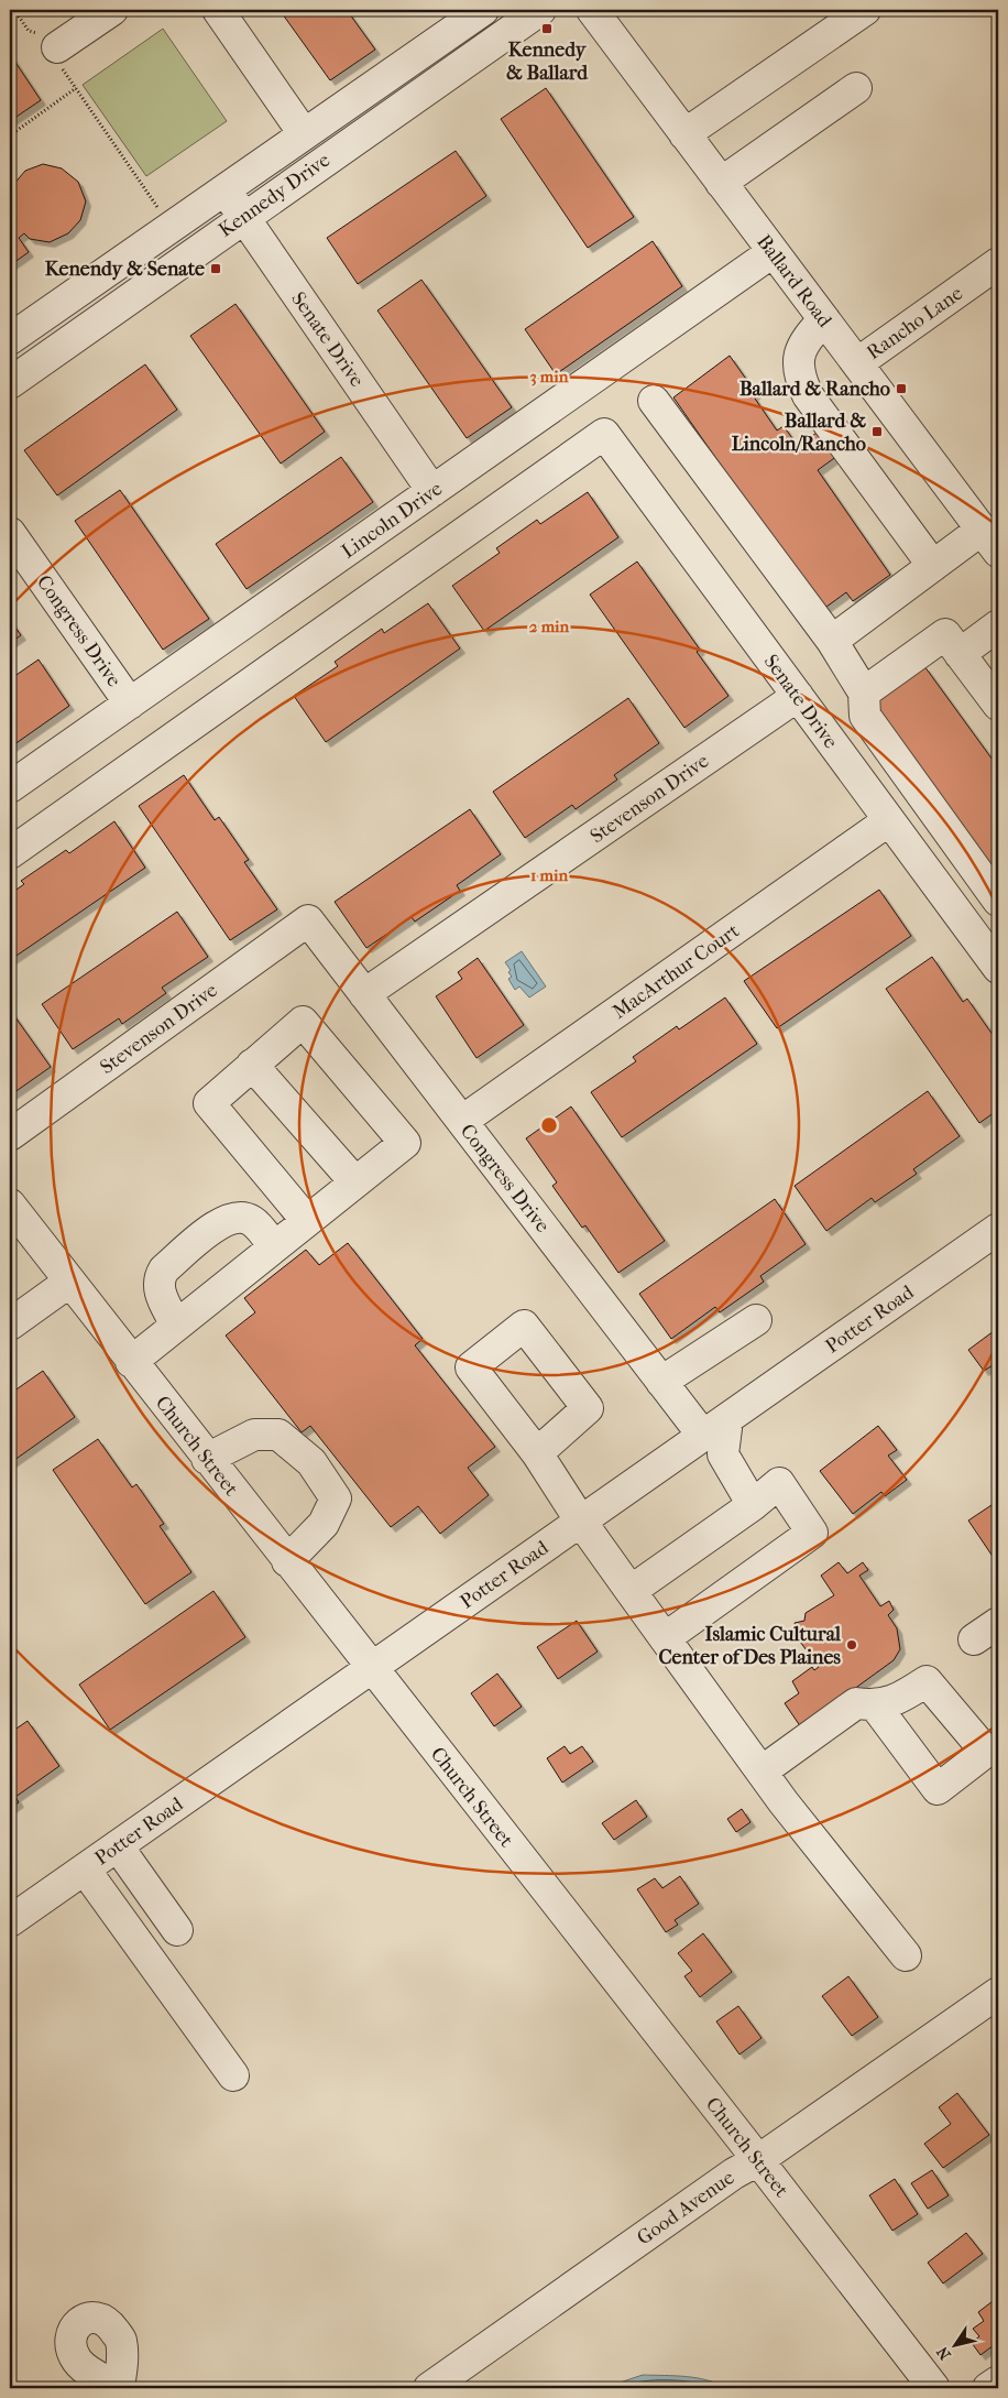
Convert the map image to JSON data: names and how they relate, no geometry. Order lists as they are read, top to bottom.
{
  "streets": {
    "street": [
      "Kennedy Drive",
      "Ballard Road",
      "Rancho Lane",
      "Senate Drive",
      "Lincoln Drive",
      "Congress Drive",
      "Stevenson Drive",
      "MacArthur Court",
      "Potter Road",
      "Church Street",
      "Good Avenue"
    ]
  },
  "crossings": [
    ["Kennedy Drive", "Senate Drive"],
    ["Ballard Road", "Rancho Lane"],
    ["Ballard Road", "Lincoln Drive"],
    ["Senate Drive", "Lincoln Drive"],
    ["Senate Drive", "Stevenson Drive"],
    ["Senate Drive", "MacArthur Court"],
    ["Lincoln Drive", "Congress Drive"],
    ["Congress Drive", "Stevenson Drive"],
    ["Congress Drive", "MacArthur Court"],
    ["Congress Drive", "Potter Road"],
    ["Potter Road", "Church Street"],
    ["Church Street", "Good Avenue"]
  ],
  "places": {
    "transit": [
      "Kennedy & Ballard",
      "Kenendy & Senate",
      "Ballard & Rancho",
      "Ballard & Lincoln/Rancho"
    ],
    "other": ["Islamic Cultural Center of Des Plaines"]
  },
  "north": "bottom left",
  "rings": ["3 min", "2 min", "1 min"]
}
